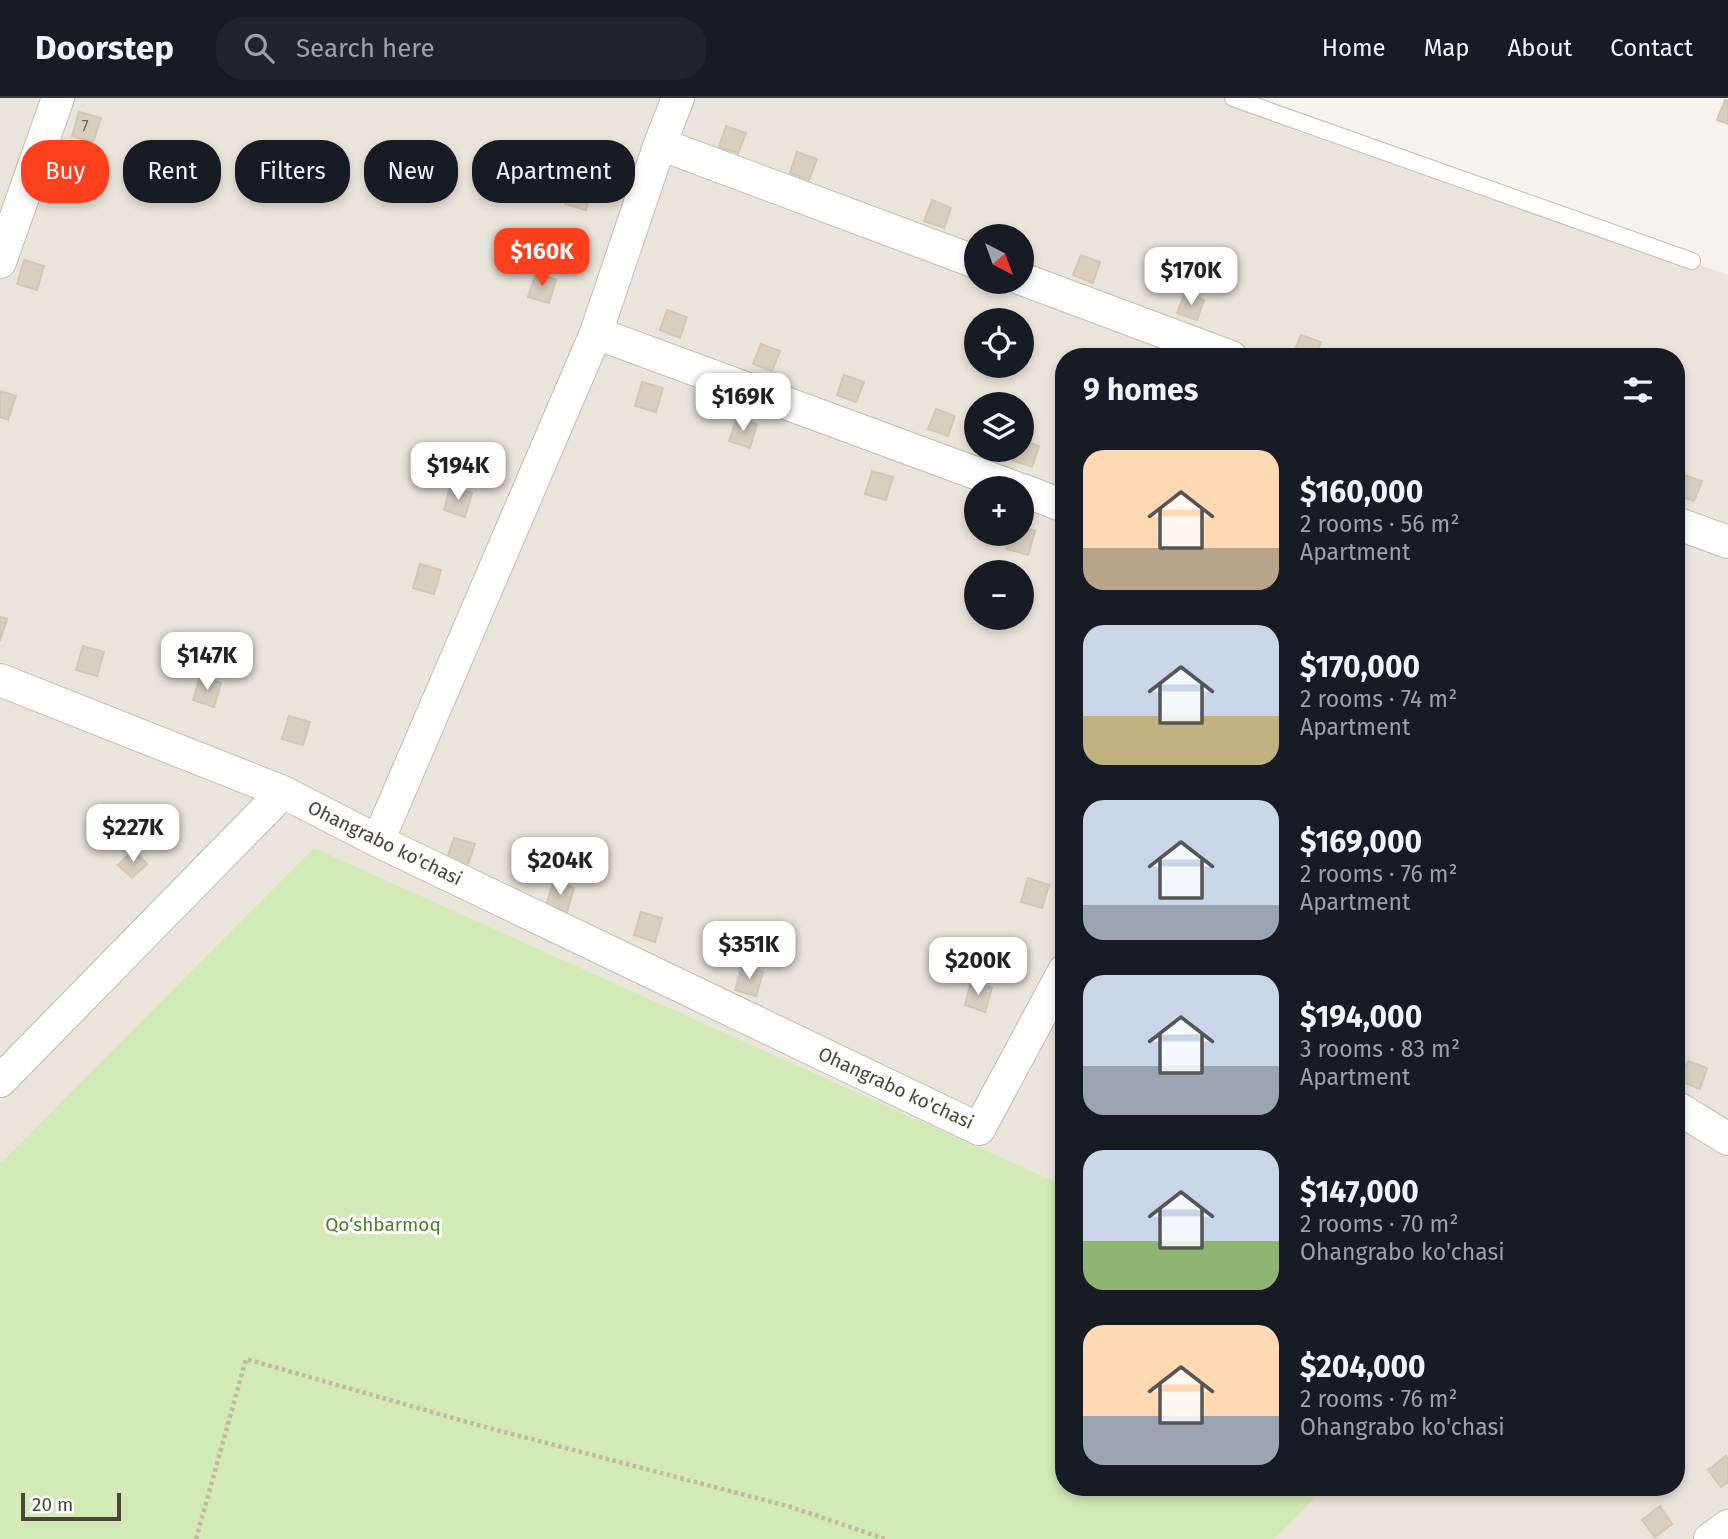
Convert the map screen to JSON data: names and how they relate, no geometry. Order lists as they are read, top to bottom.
{
  "streets": {
    "street": ["Ohangrabo ko'chasi"]
  },
  "parks": ["Qo‘shbarmoq"],
  "house_numbers": ["7"],
  "scale_bar": "20 m",
  "north": "bottom right",
  "page": {
    "header": "Doorstep",
    "search": "Search here",
    "nav": [
      "Home",
      "Map",
      "About",
      "Contact"
    ],
    "chip": [
      "Buy",
      "Rent",
      "Filters",
      "New",
      "Apartment"
    ],
    "map_buttons": ["+", "−"],
    "price": [
      "$160K",
      "$170K",
      "$169K",
      "$194K",
      "$147K",
      "$227K",
      "$204K",
      "$351K",
      "$200K"
    ],
    "heading": "9 homes",
    "list": [
      {
        "name": "$160,000",
        "note": "2 rooms · 56 m² · Apartment"
      },
      {
        "name": "$170,000",
        "note": "2 rooms · 74 m² · Apartment"
      },
      {
        "name": "$169,000",
        "note": "2 rooms · 76 m² · Apartment"
      },
      {
        "name": "$194,000",
        "note": "3 rooms · 83 m² · Apartment"
      },
      {
        "name": "$147,000",
        "note": "2 rooms · 70 m² · Ohangrabo ko'chasi"
      },
      {
        "name": "$204,000",
        "note": "2 rooms · 76 m² · Ohangrabo ko'chasi"
      }
    ],
    "scale": "20 m"
  }
}
